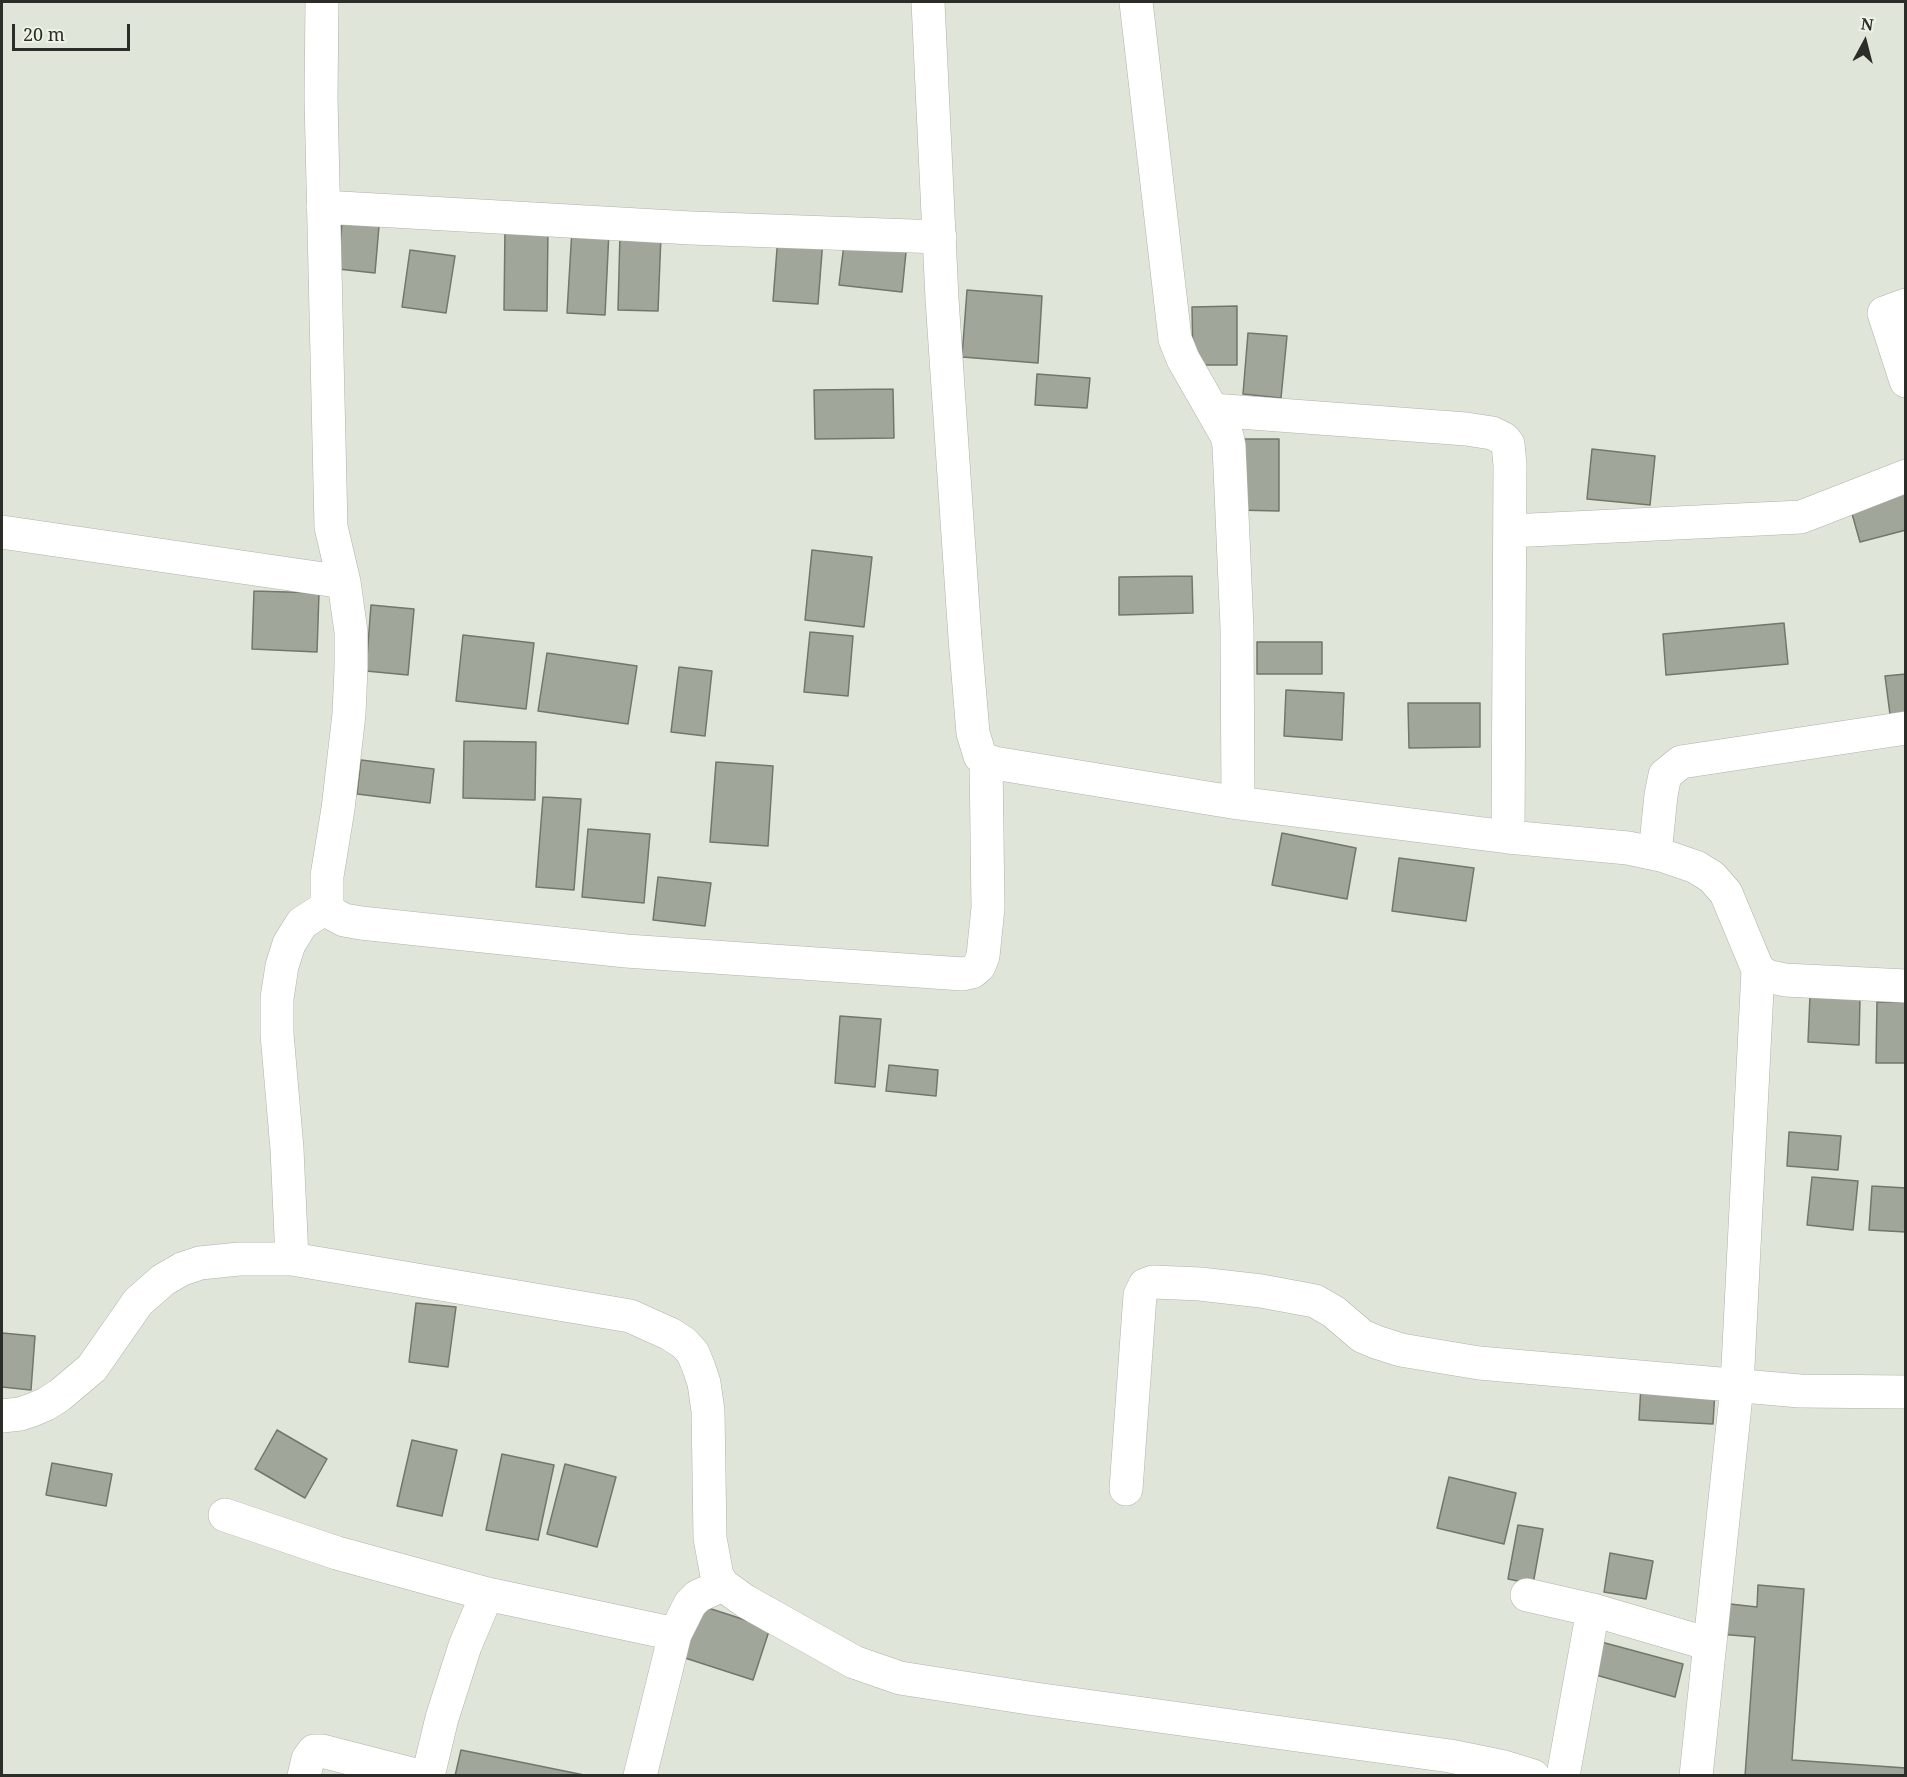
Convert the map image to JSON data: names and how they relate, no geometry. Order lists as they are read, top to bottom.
{
  "scale_bar": "20 m",
  "north": "top"
}
